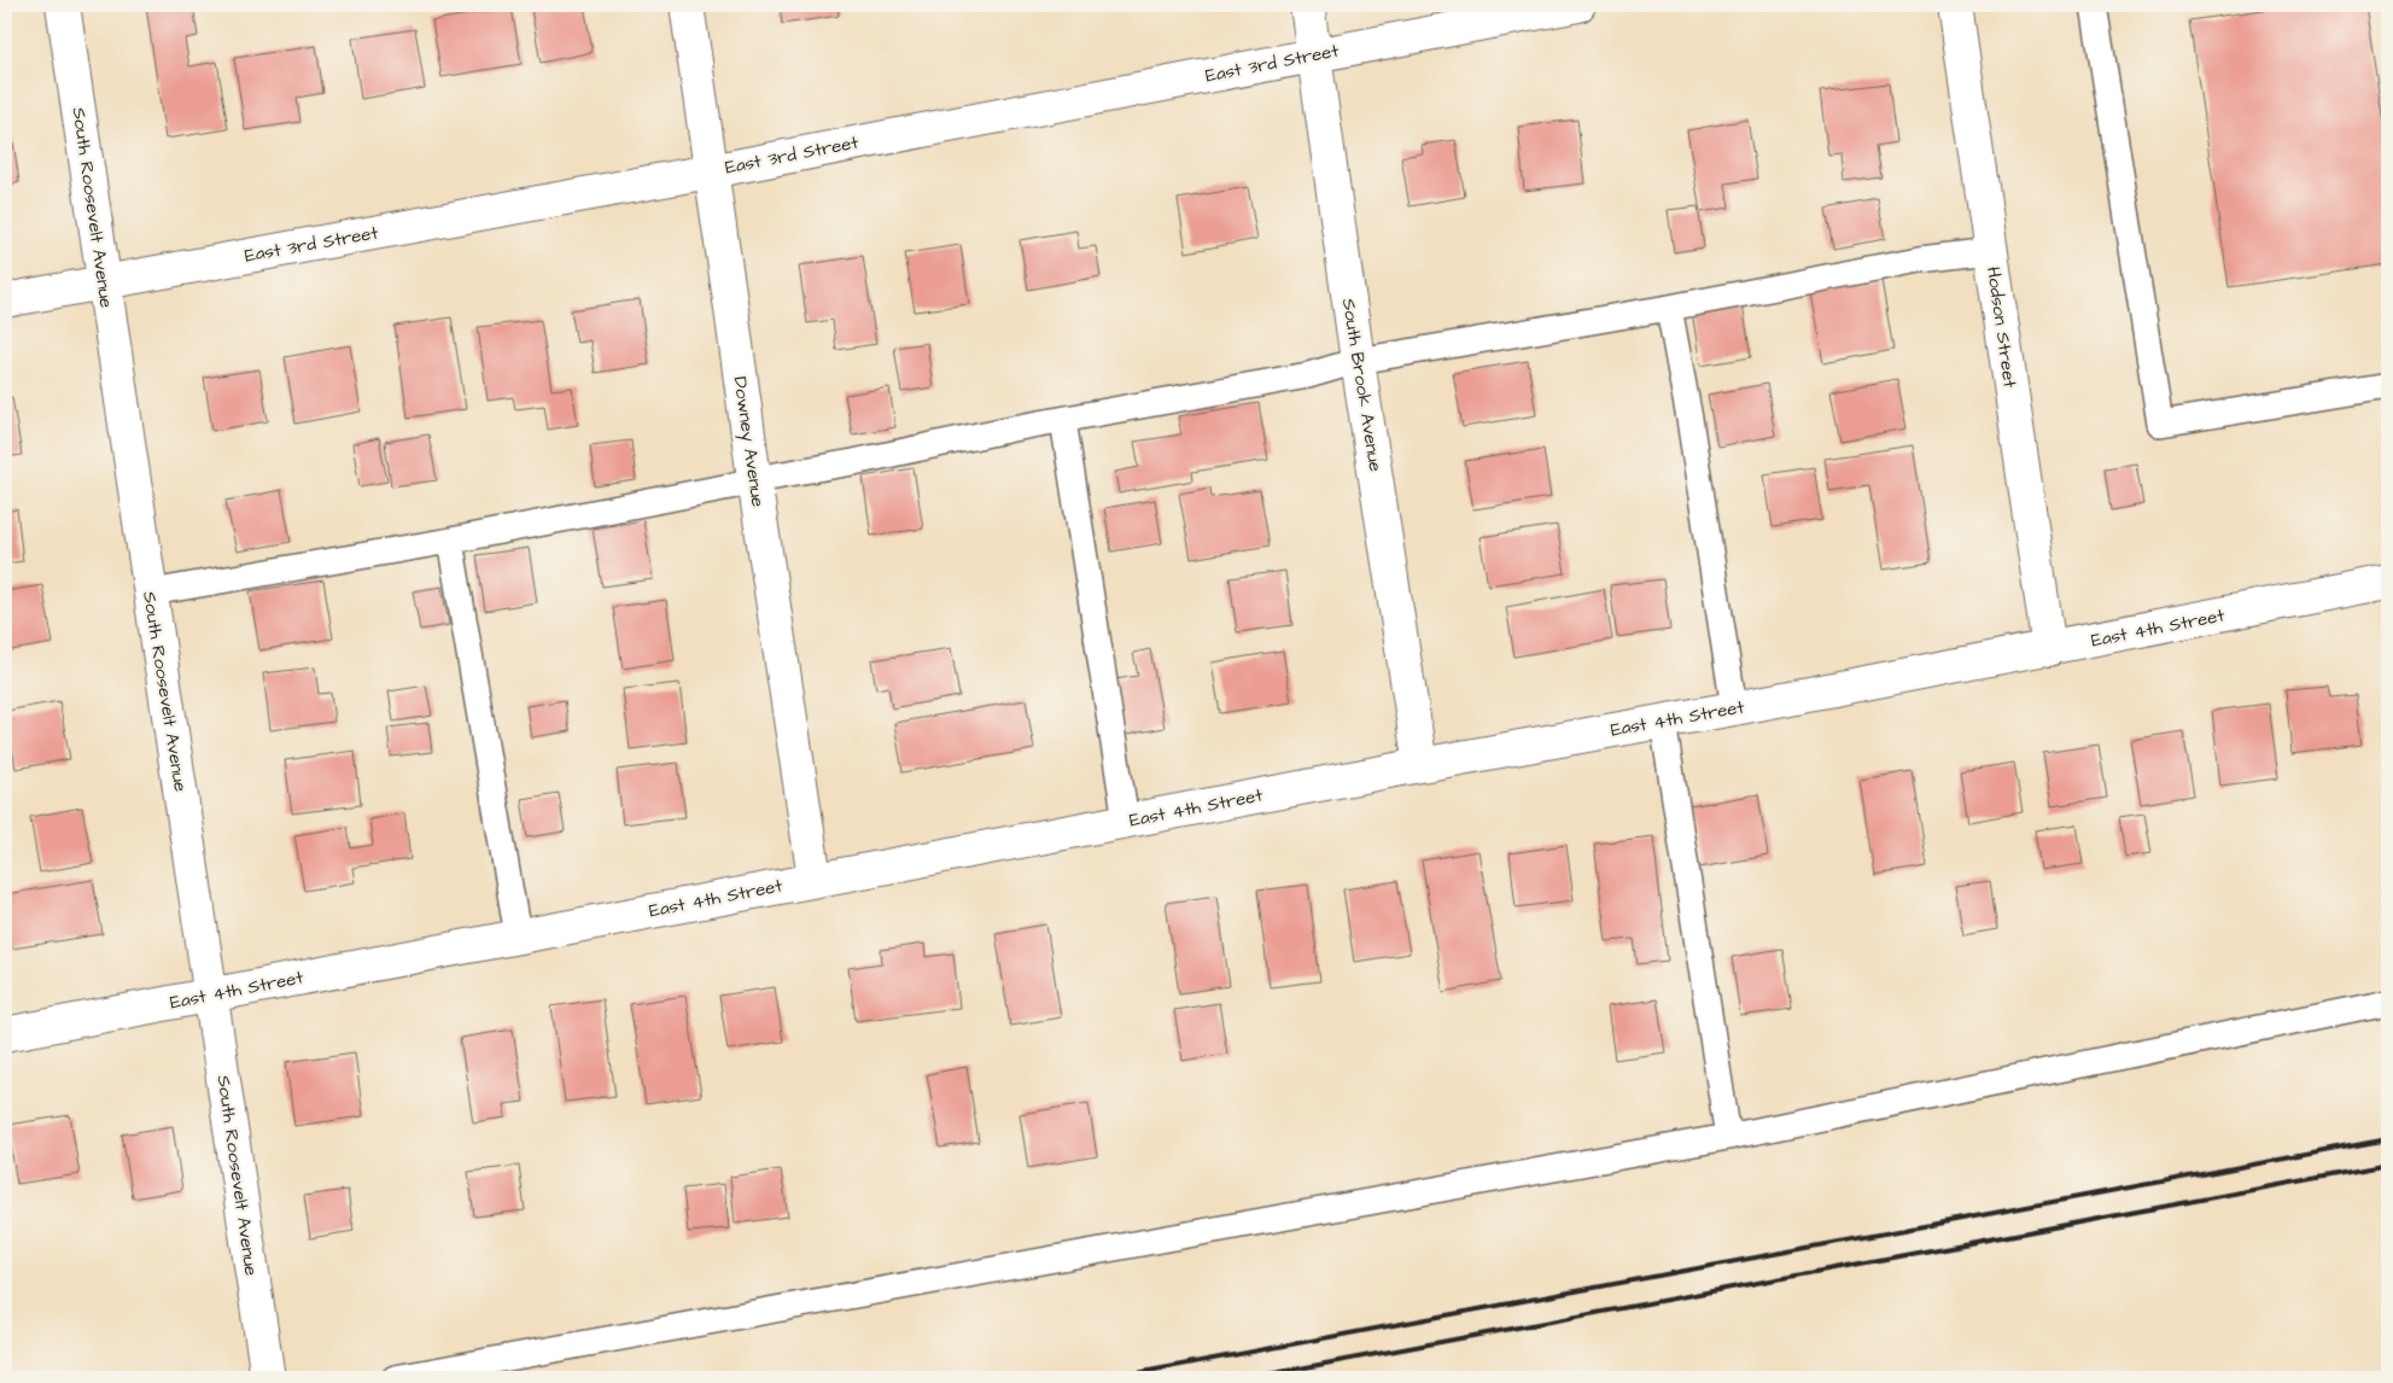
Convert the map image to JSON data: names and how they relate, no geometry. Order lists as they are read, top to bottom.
{
  "streets": {
    "street": [
      "East 3rd Street",
      "South Roosevelt Avenue",
      "Hodson Street",
      "South Brook Avenue",
      "Downey Avenue",
      "East 4th Street"
    ]
  },
  "crossings": [
    ["East 3rd Street", "South Roosevelt Avenue"],
    ["East 3rd Street", "South Brook Avenue"],
    ["East 3rd Street", "Downey Avenue"],
    ["South Roosevelt Avenue", "East 4th Street"],
    ["Hodson Street", "East 4th Street"],
    ["South Brook Avenue", "East 4th Street"],
    ["Downey Avenue", "East 4th Street"]
  ]
}
